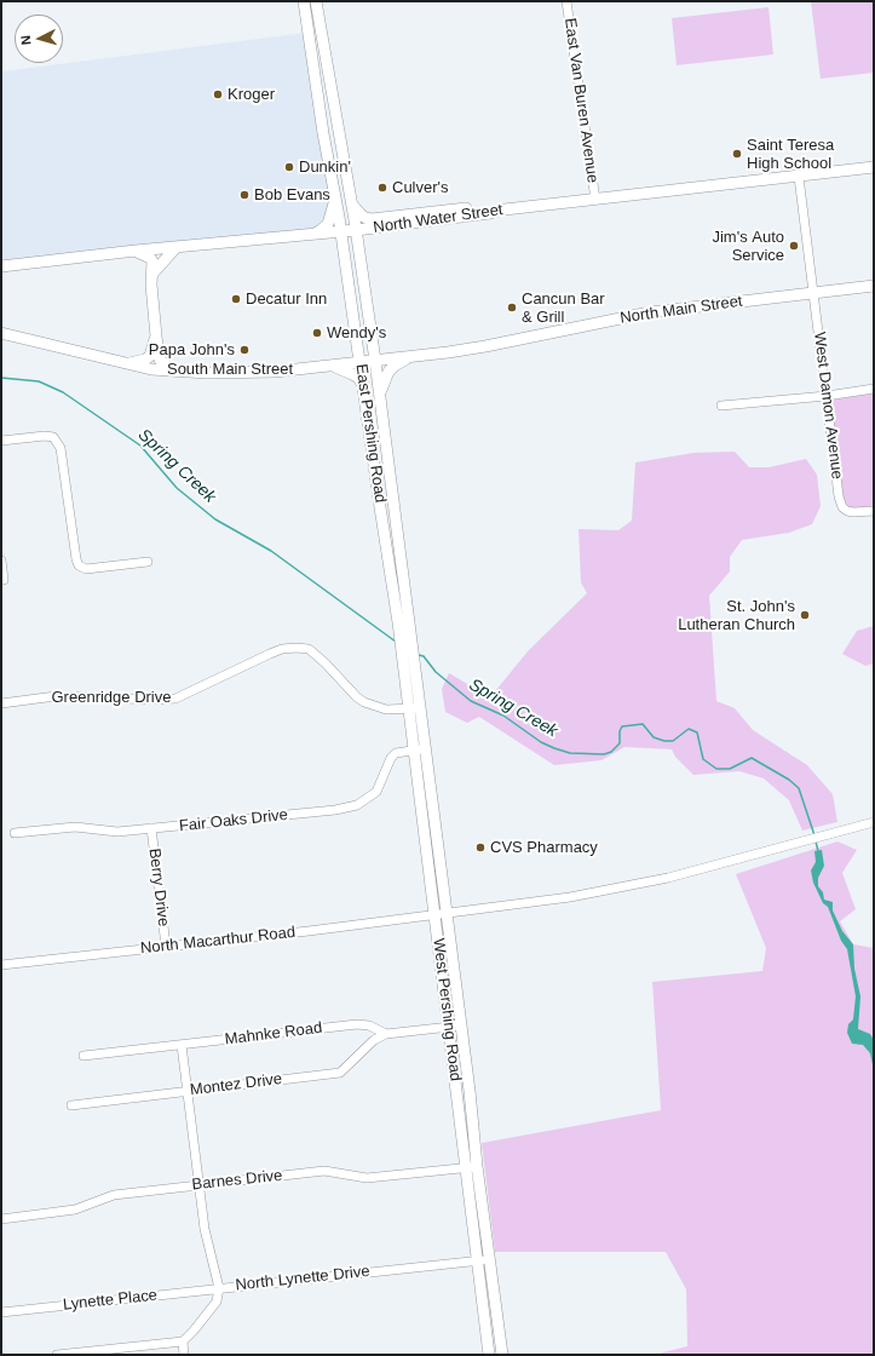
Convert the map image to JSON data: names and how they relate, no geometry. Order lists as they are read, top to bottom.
{
  "streets": {
    "main road": [
      "North Water Street",
      "North Main Street",
      "South Main Street",
      "East Pershing Road",
      "West Pershing Road"
    ],
    "street": [
      "East Van Buren Avenue",
      "West Damon Avenue",
      "Greenridge Drive",
      "Fair Oaks Drive",
      "Berry Drive",
      "North Macarthur Road",
      "Mahnke Road",
      "Montez Drive",
      "Barnes Drive",
      "North Lynette Drive",
      "Lynette Place"
    ]
  },
  "crossings": [
    ["East Van Buren Avenue", "North Water Street"],
    ["North Water Street", "West Damon Avenue"],
    ["North Water Street", "East Pershing Road"],
    ["North Water Street", "West Pershing Road"],
    ["North Main Street", "South Main Street"],
    ["North Main Street", "West Damon Avenue"],
    ["North Main Street", "West Pershing Road"],
    ["South Main Street", "East Pershing Road"],
    ["South Main Street", "West Pershing Road"],
    ["East Pershing Road", "West Pershing Road"],
    ["Greenridge Drive", "West Pershing Road"],
    ["Fair Oaks Drive", "Berry Drive"],
    ["Fair Oaks Drive", "West Pershing Road"],
    ["Berry Drive", "North Macarthur Road"],
    ["North Macarthur Road", "West Pershing Road"],
    ["West Pershing Road", "Mahnke Road"],
    ["West Pershing Road", "Barnes Drive"],
    ["West Pershing Road", "North Lynette Drive"],
    ["Mahnke Road", "Montez Drive"],
    ["North Lynette Drive", "Lynette Place"]
  ],
  "water": ["Spring Creek"],
  "places": [
    "Kroger",
    "Saint Teresa High School",
    "Dunkin'",
    "Culver's",
    "Bob Evans",
    "Jim's Auto Service",
    "Decatur Inn",
    "Cancun Bar & Grill",
    "Wendy's",
    "Papa John's",
    "St. John's Lutheran Church",
    "CVS Pharmacy"
  ],
  "north": "left"
}
